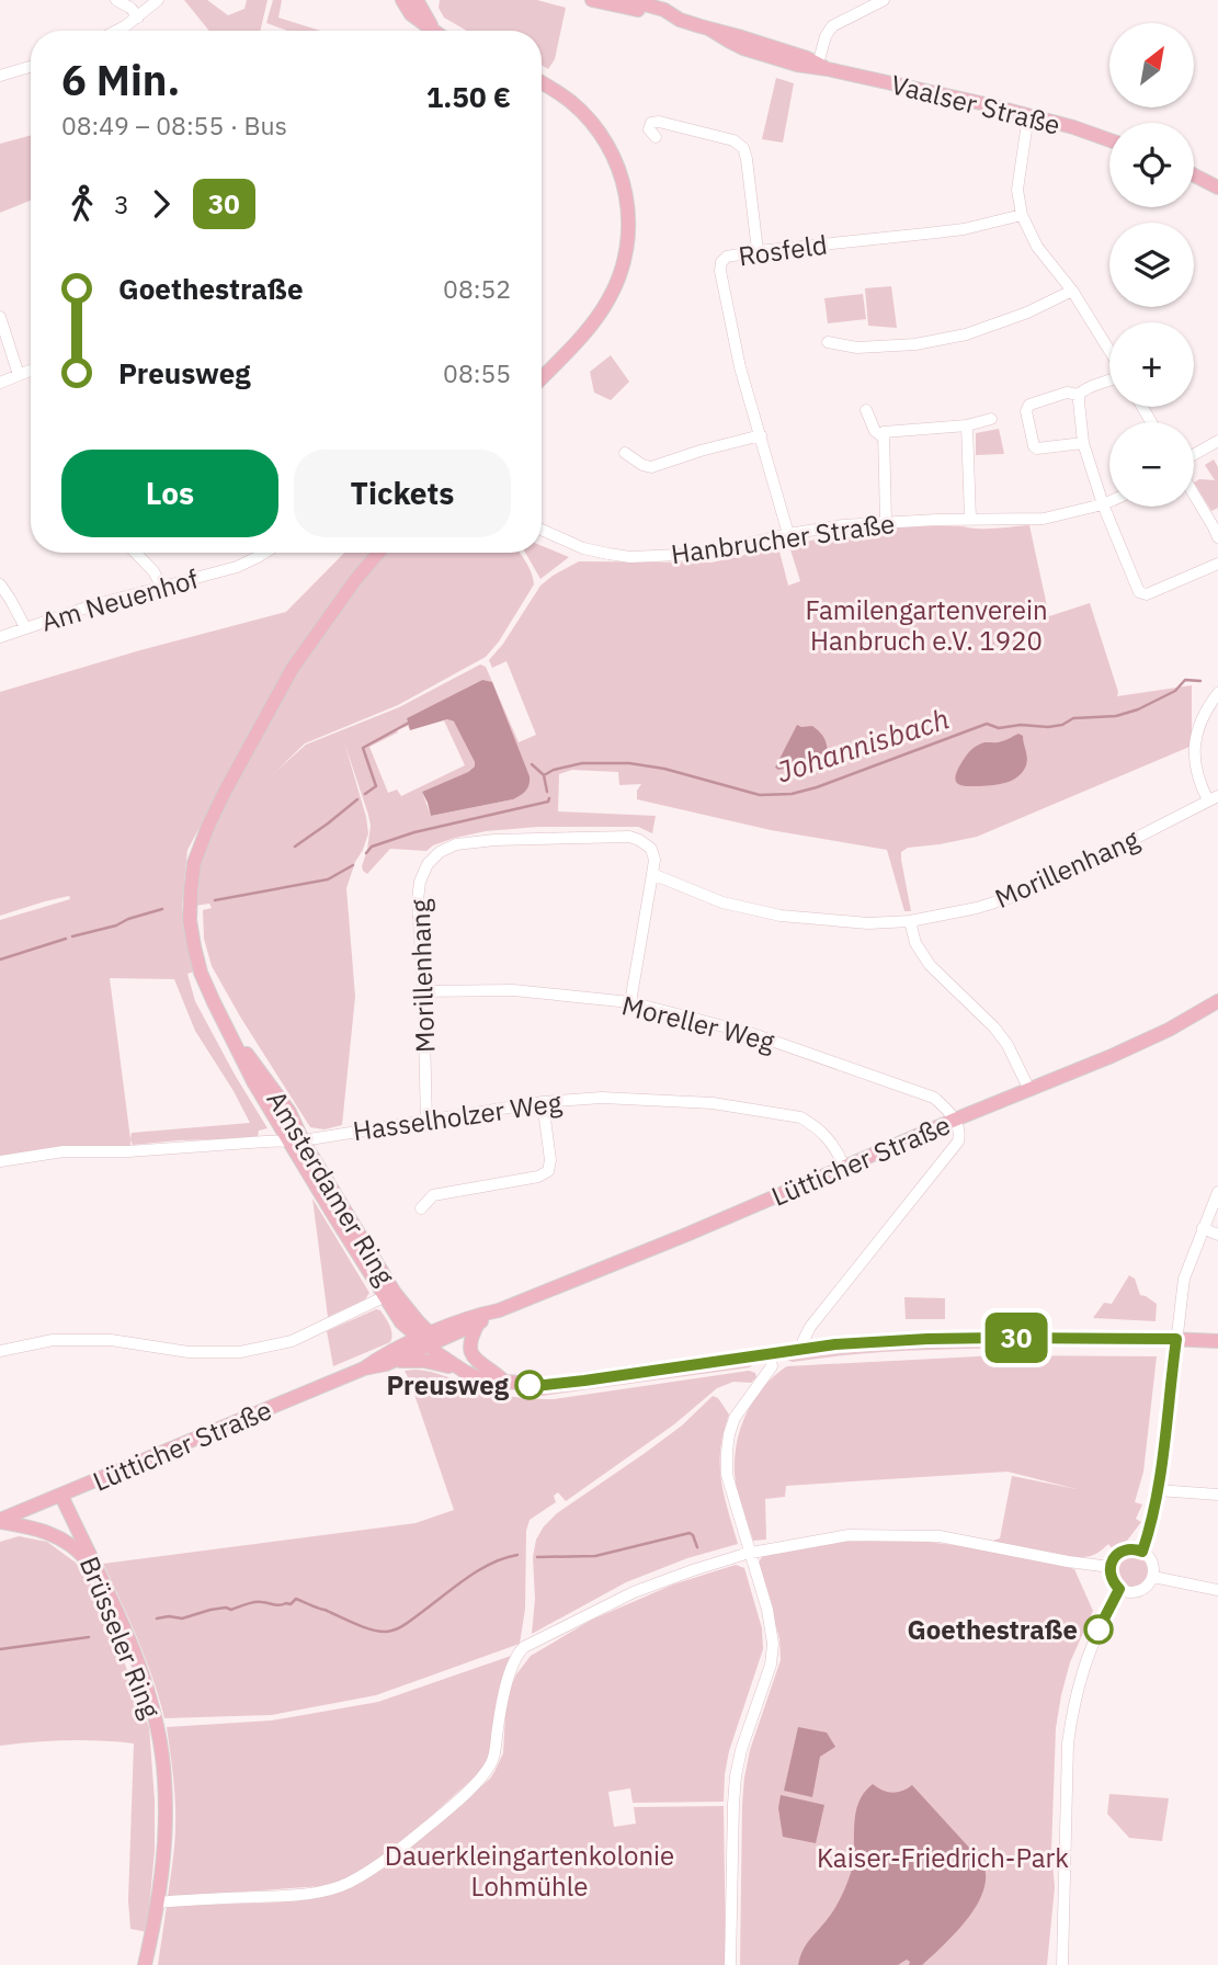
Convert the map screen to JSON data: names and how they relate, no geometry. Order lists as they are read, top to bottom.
{
  "streets": {
    "main road": [
      "Vaalser Straße",
      "Lütticher Straße",
      "Amsterdamer Ring",
      "Brüsseler Ring"
    ],
    "street": [
      "Rosfeld",
      "Hanbrucher Straße",
      "Am Neuenhof",
      "Morillenhang",
      "Moreller Weg",
      "Hasselholzer Weg"
    ]
  },
  "crossings": [
    ["Rosfeld", "Hanbrucher Straße"],
    ["Morillenhang", "Moreller Weg"],
    ["Morillenhang", "Hasselholzer Weg"],
    ["Moreller Weg", "Lütticher Straße"],
    ["Hasselholzer Weg", "Lütticher Straße"],
    ["Hasselholzer Weg", "Amsterdamer Ring"],
    ["Lütticher Straße", "Amsterdamer Ring"],
    ["Lütticher Straße", "Brüsseler Ring"]
  ],
  "water": ["Johannisbach"],
  "parks": ["Familengartenverein Hanbruch e.V. 1920", "Dauerkleingartenkolonie Lohmühle", "Kaiser-Friedrich-Park"],
  "places": ["Preusweg", "Goethestraße"],
  "lines": ["bus line 30"],
  "north": "top right",
  "page": {
    "on_map": "30",
    "map_buttons": ["+", "−"],
    "heading": ["6 Min.", "08:49 – 08:55 · Bus", "1.50 €"],
    "legs": ["3", "30"],
    "list": [
      {
        "name": "Goethestraße",
        "value": "08:52"
      },
      {
        "name": "Preusweg",
        "value": "08:55"
      }
    ],
    "buttons": ["Los", "Tickets"]
  }
}
